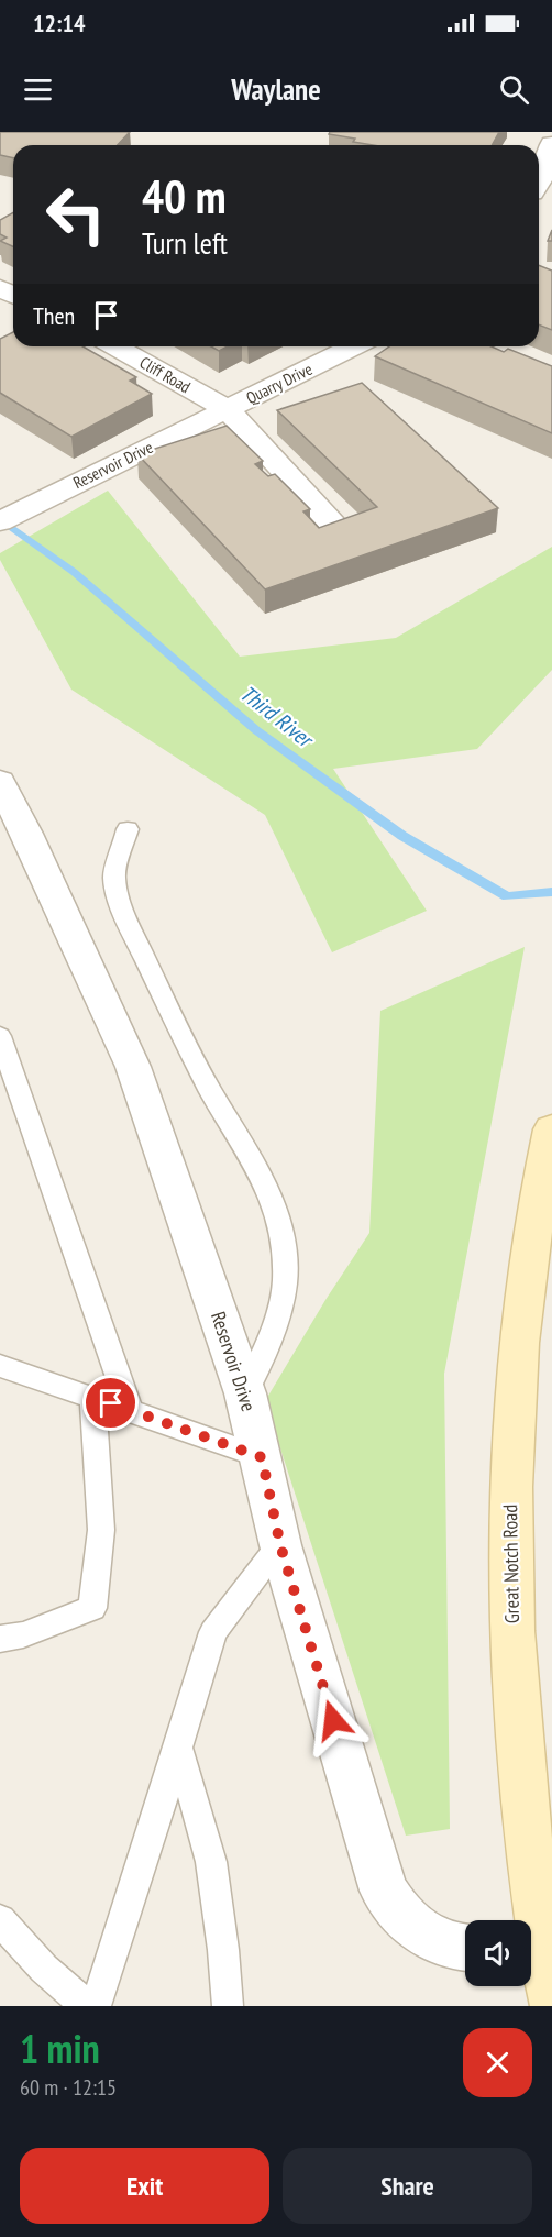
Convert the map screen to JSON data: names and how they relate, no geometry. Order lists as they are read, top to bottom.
{
  "streets": {
    "street": [
      "Cliff Road",
      "Quarry Drive",
      "Reservoir Drive",
      "Great Notch Road"
    ]
  },
  "crossings": [
    ["Cliff Road", "Quarry Drive"],
    ["Cliff Road", "Reservoir Drive"],
    ["Quarry Drive", "Reservoir Drive"]
  ],
  "water": ["Third River"],
  "page": {
    "status": "12:14",
    "header": "Waylane",
    "turn": ["40 m", "Turn left"],
    "then": "Then",
    "heading": ["1 min", "60 m · 12:15"],
    "buttons": ["Exit", "Share"]
  }
}
